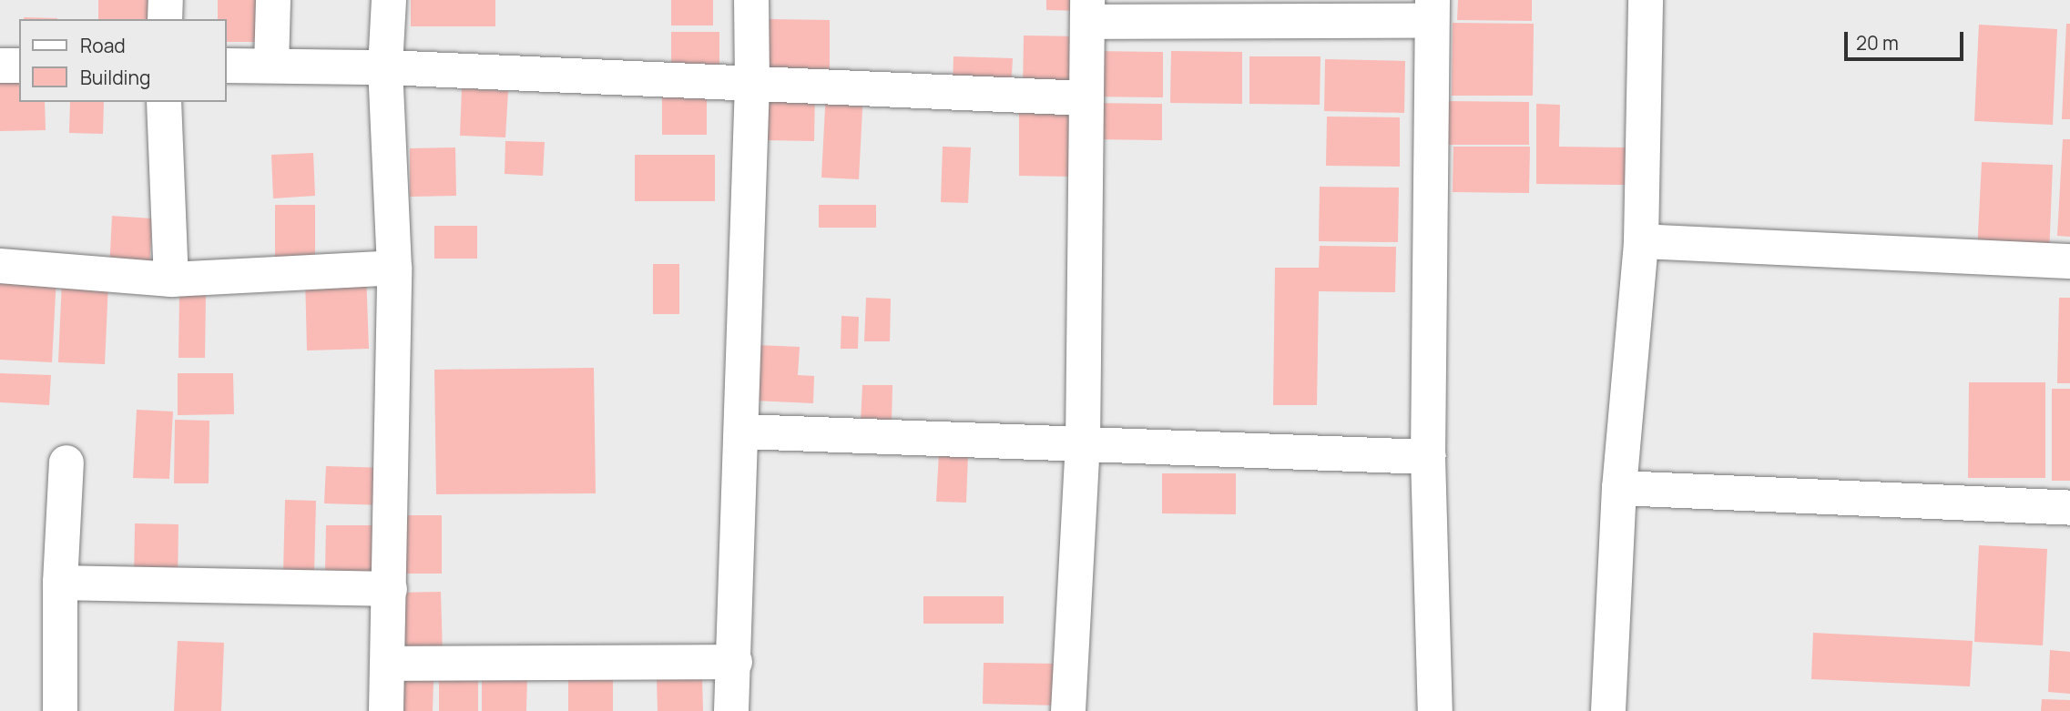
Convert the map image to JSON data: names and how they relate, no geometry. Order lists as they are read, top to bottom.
{
  "legend": ["Road", "Building"],
  "scale_bar": "20 m"
}
